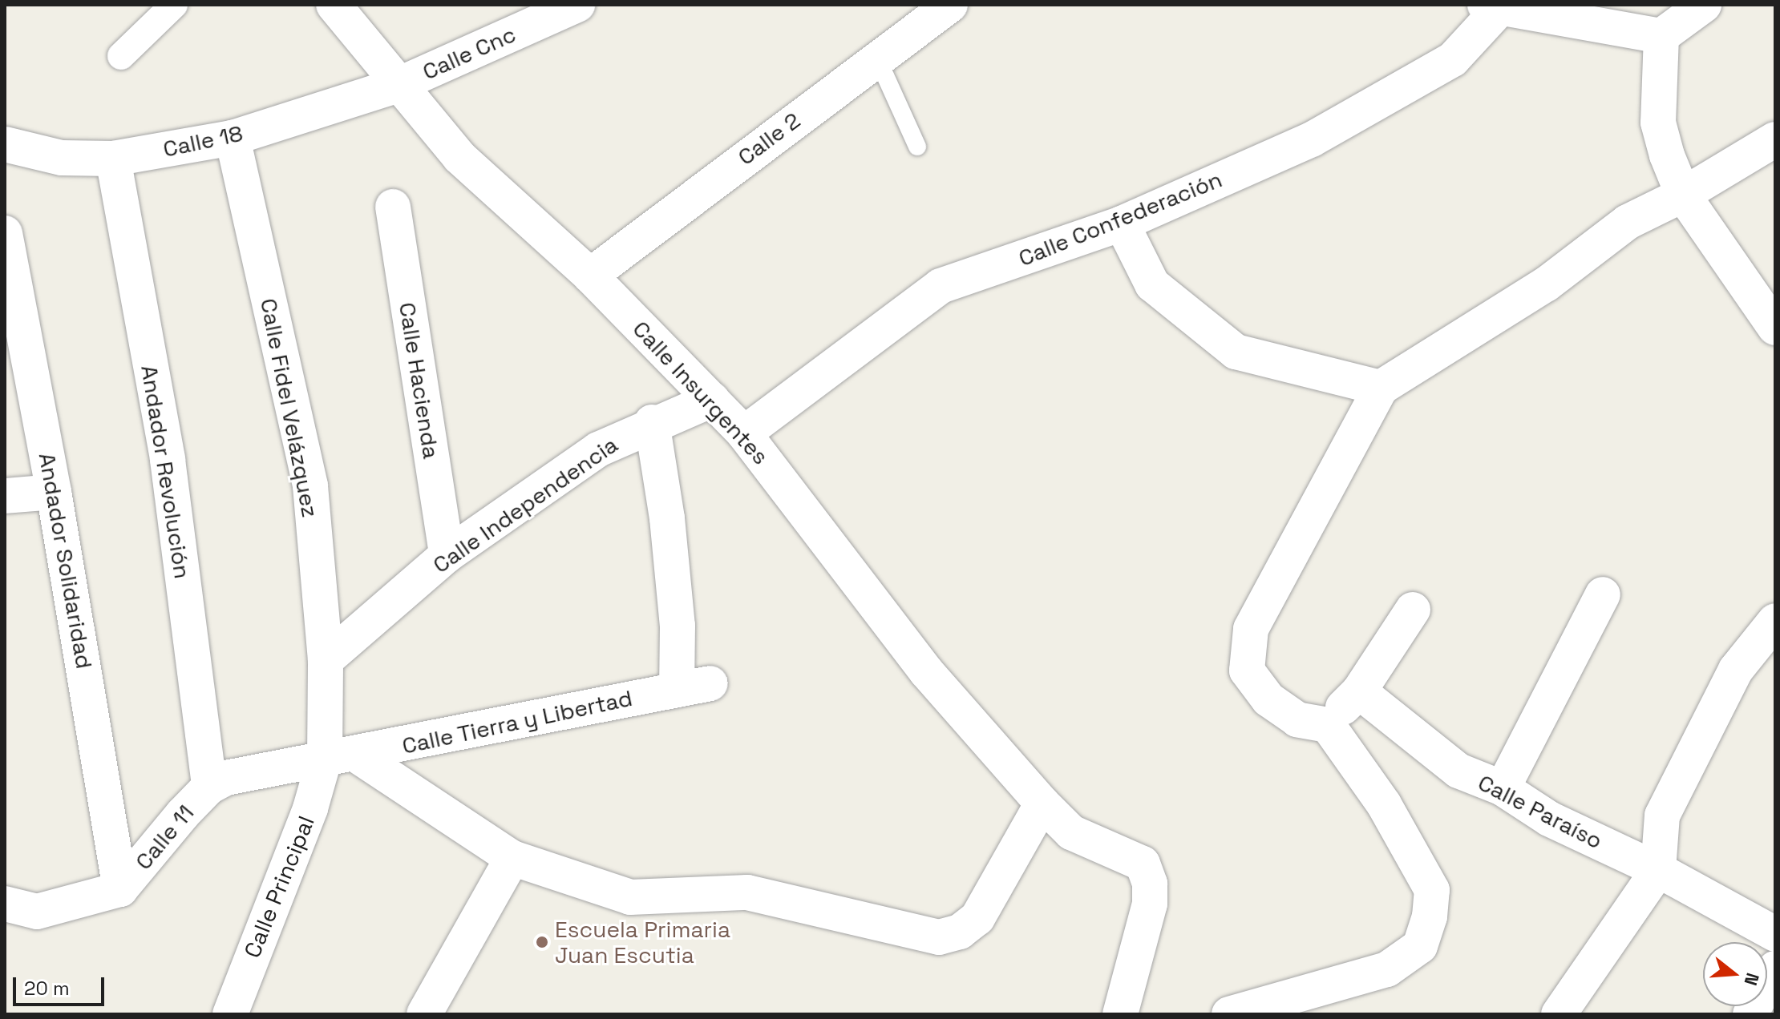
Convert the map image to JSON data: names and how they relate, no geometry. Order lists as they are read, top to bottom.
{
  "streets": {
    "street": [
      "Calle Cnc",
      "Calle 2",
      "Calle 18",
      "Calle Confederación",
      "Calle Hacienda",
      "Calle Insurgentes",
      "Calle Fidel Velázquez",
      "Andador Revolución",
      "Calle Independencia",
      "Andador Solidaridad",
      "Calle Tierra y Libertad",
      "Calle Paraíso",
      "Calle 11",
      "Calle Principal"
    ]
  },
  "crossings": [
    ["Calle Cnc", "Calle 18"],
    ["Calle Cnc", "Calle Insurgentes"],
    ["Calle 2", "Calle Insurgentes"],
    ["Calle 18", "Calle Insurgentes"],
    ["Calle 18", "Calle Fidel Velázquez"],
    ["Calle 18", "Andador Revolución"],
    ["Calle Confederación", "Calle Insurgentes"],
    ["Calle Hacienda", "Calle Independencia"],
    ["Calle Insurgentes", "Calle Independencia"],
    ["Calle Fidel Velázquez", "Calle Independencia"],
    ["Calle Fidel Velázquez", "Calle Tierra y Libertad"],
    ["Calle Fidel Velázquez", "Calle 11"],
    ["Calle Fidel Velázquez", "Calle Principal"],
    ["Andador Revolución", "Calle 11"],
    ["Calle Independencia", "Calle Tierra y Libertad"],
    ["Andador Solidaridad", "Calle 11"],
    ["Calle Tierra y Libertad", "Calle 11"],
    ["Calle Tierra y Libertad", "Calle Principal"],
    ["Calle 11", "Calle Principal"]
  ],
  "places": ["Escuela Primaria Juan Escutia"],
  "scale_bar": "20 m",
  "north": "right"
}
